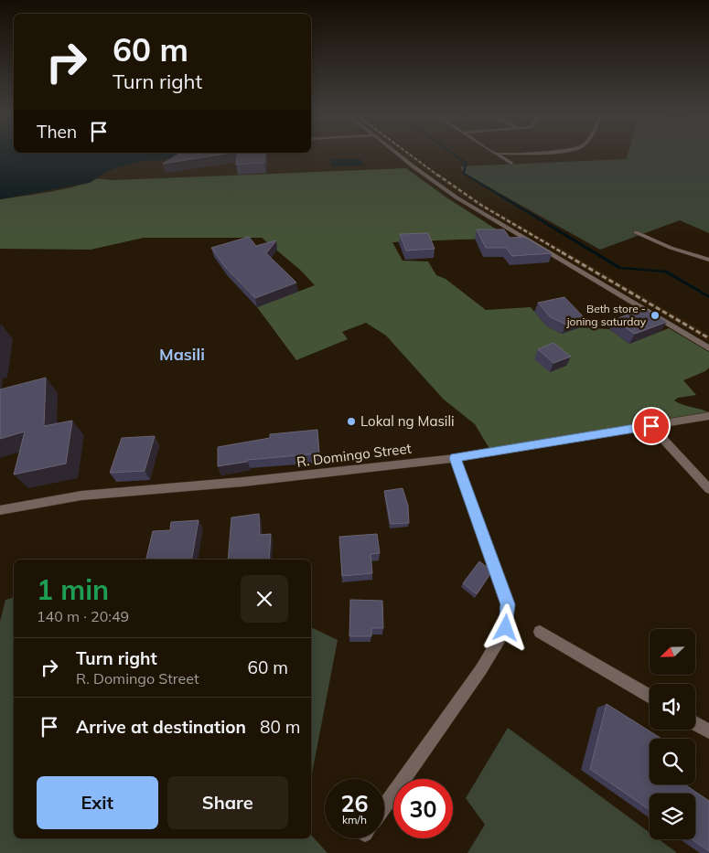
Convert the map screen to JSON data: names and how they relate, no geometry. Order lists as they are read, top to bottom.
{
  "streets": {
    "street": ["R. Domingo Street"]
  },
  "districts": ["Masili"],
  "places": ["Beth store - joning saturday", "Lokal ng Masili"],
  "north": "bottom left",
  "page": {
    "turn": ["60 m", "Turn right"],
    "then": "Then",
    "heading": ["1 min", "140 m · 20:49"],
    "list": [
      {
        "name": "Turn right",
        "note": "R. Domingo Street",
        "value": "60 m"
      },
      {
        "name": "Arrive at destination",
        "value": "80 m"
      }
    ],
    "buttons": ["Exit", "Share"],
    "speed": "26 km/h",
    "limit": "30"
  }
}
